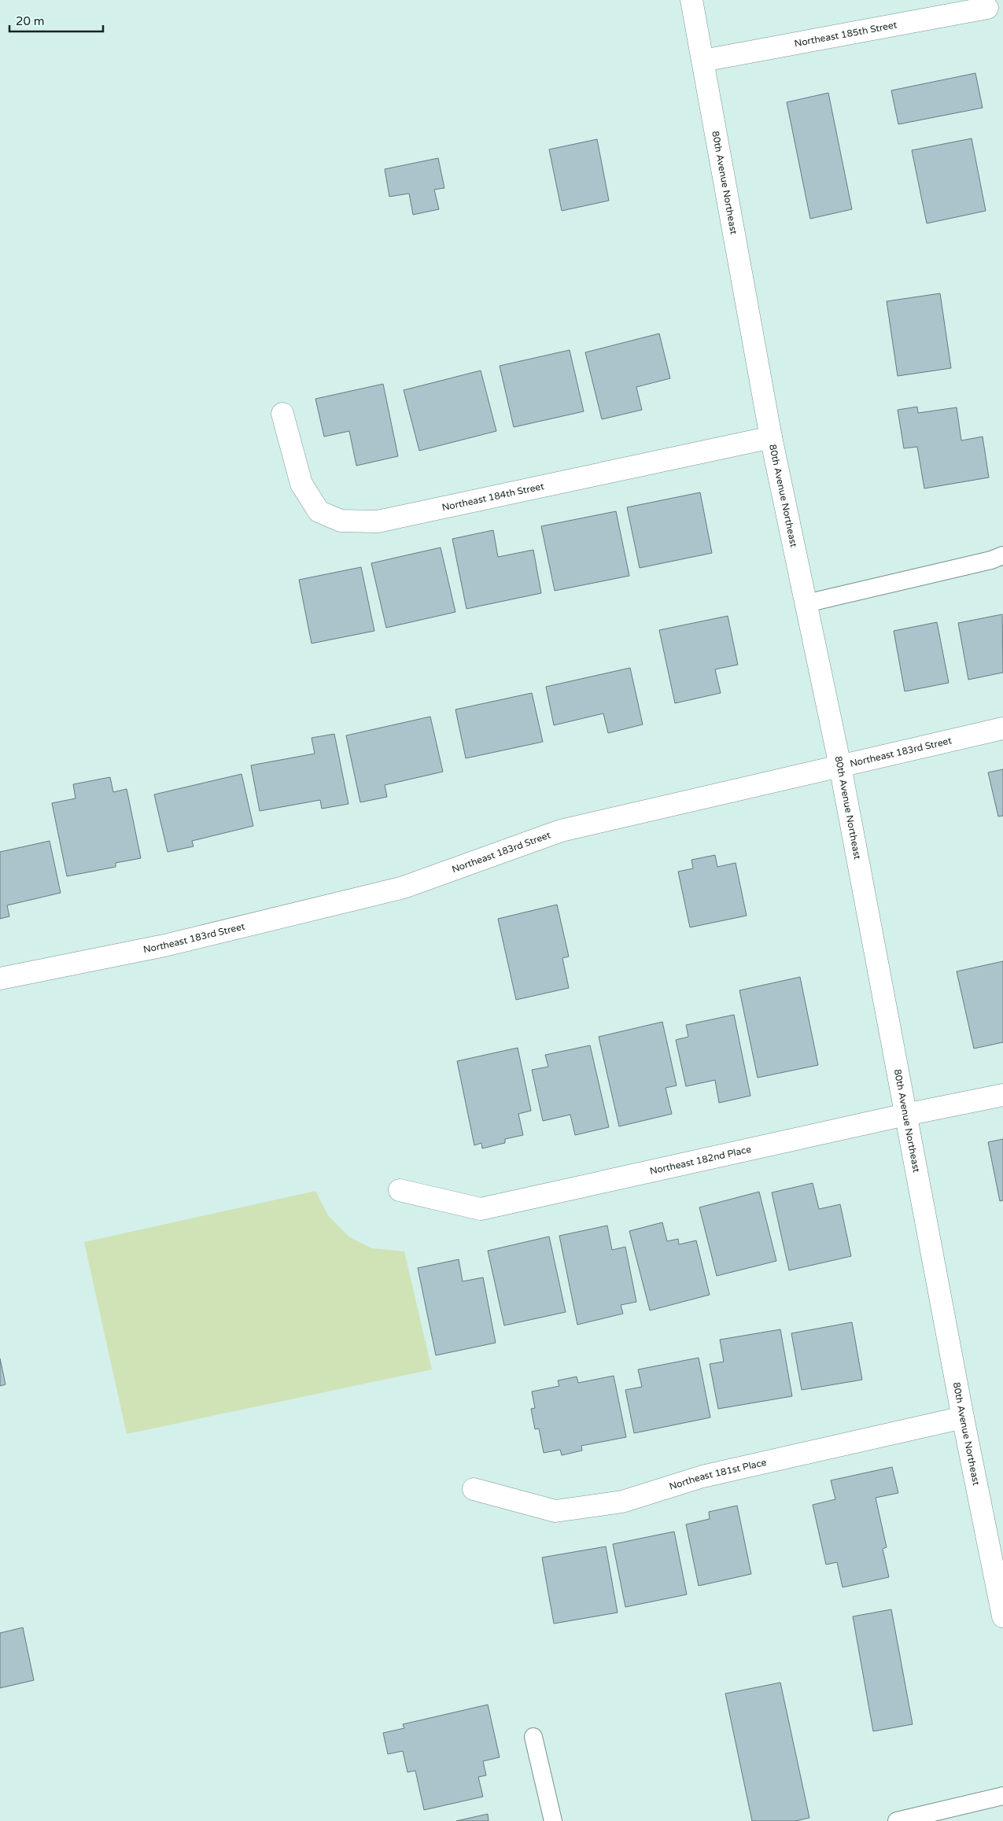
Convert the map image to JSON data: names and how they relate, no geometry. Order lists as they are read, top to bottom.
{
  "streets": {
    "street": [
      "Northeast 185th Street",
      "80th Avenue Northeast",
      "Northeast 184th Street",
      "Northeast 183rd Street",
      "Northeast 182nd Place",
      "Northeast 181st Place"
    ]
  },
  "crossings": [
    ["Northeast 185th Street", "80th Avenue Northeast"],
    ["80th Avenue Northeast", "Northeast 184th Street"],
    ["80th Avenue Northeast", "Northeast 183rd Street"],
    ["80th Avenue Northeast", "Northeast 182nd Place"],
    ["80th Avenue Northeast", "Northeast 181st Place"]
  ],
  "scale_bar": "20 m"
}
